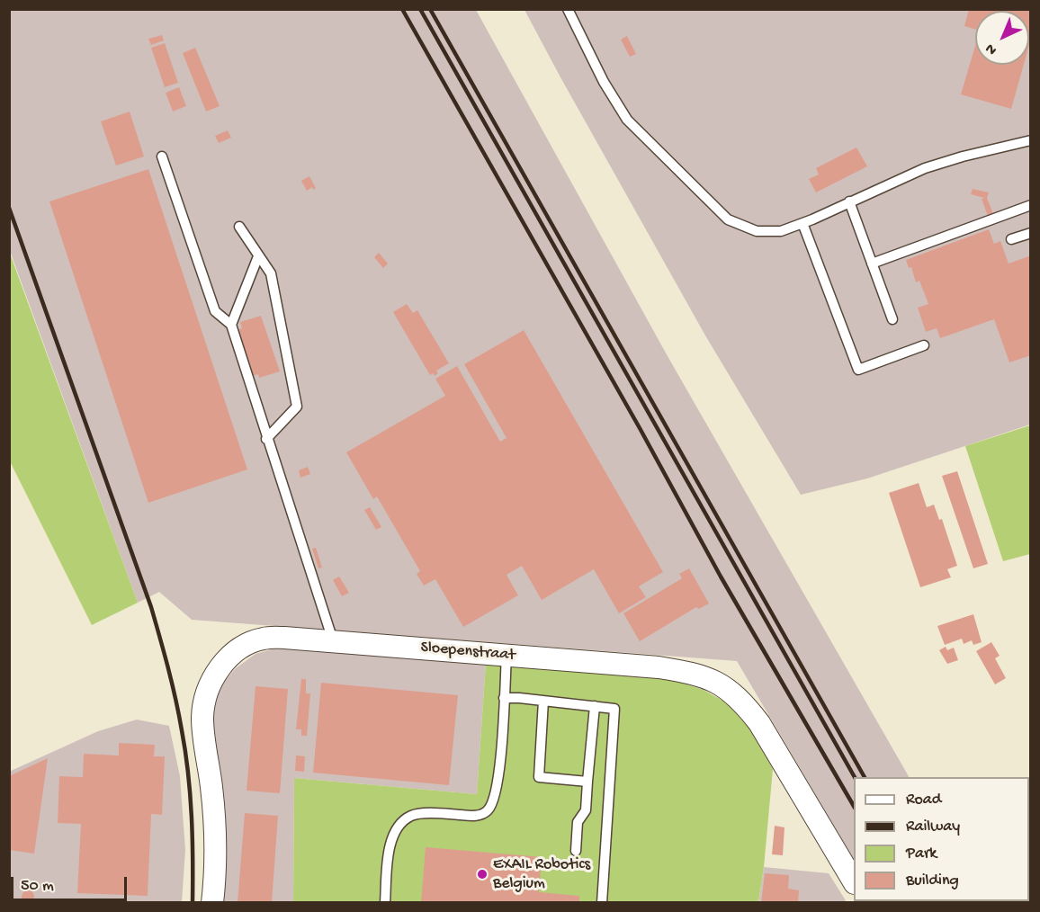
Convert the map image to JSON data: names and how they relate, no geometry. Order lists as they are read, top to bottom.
{
  "streets": {
    "street": ["Sloepenstraat"]
  },
  "places": ["EXAIL Robotics Belgium"],
  "legend": [
    "Road",
    "Railway",
    "Park",
    "Building"
  ],
  "scale_bar": "50 m",
  "north": "bottom left"
}
